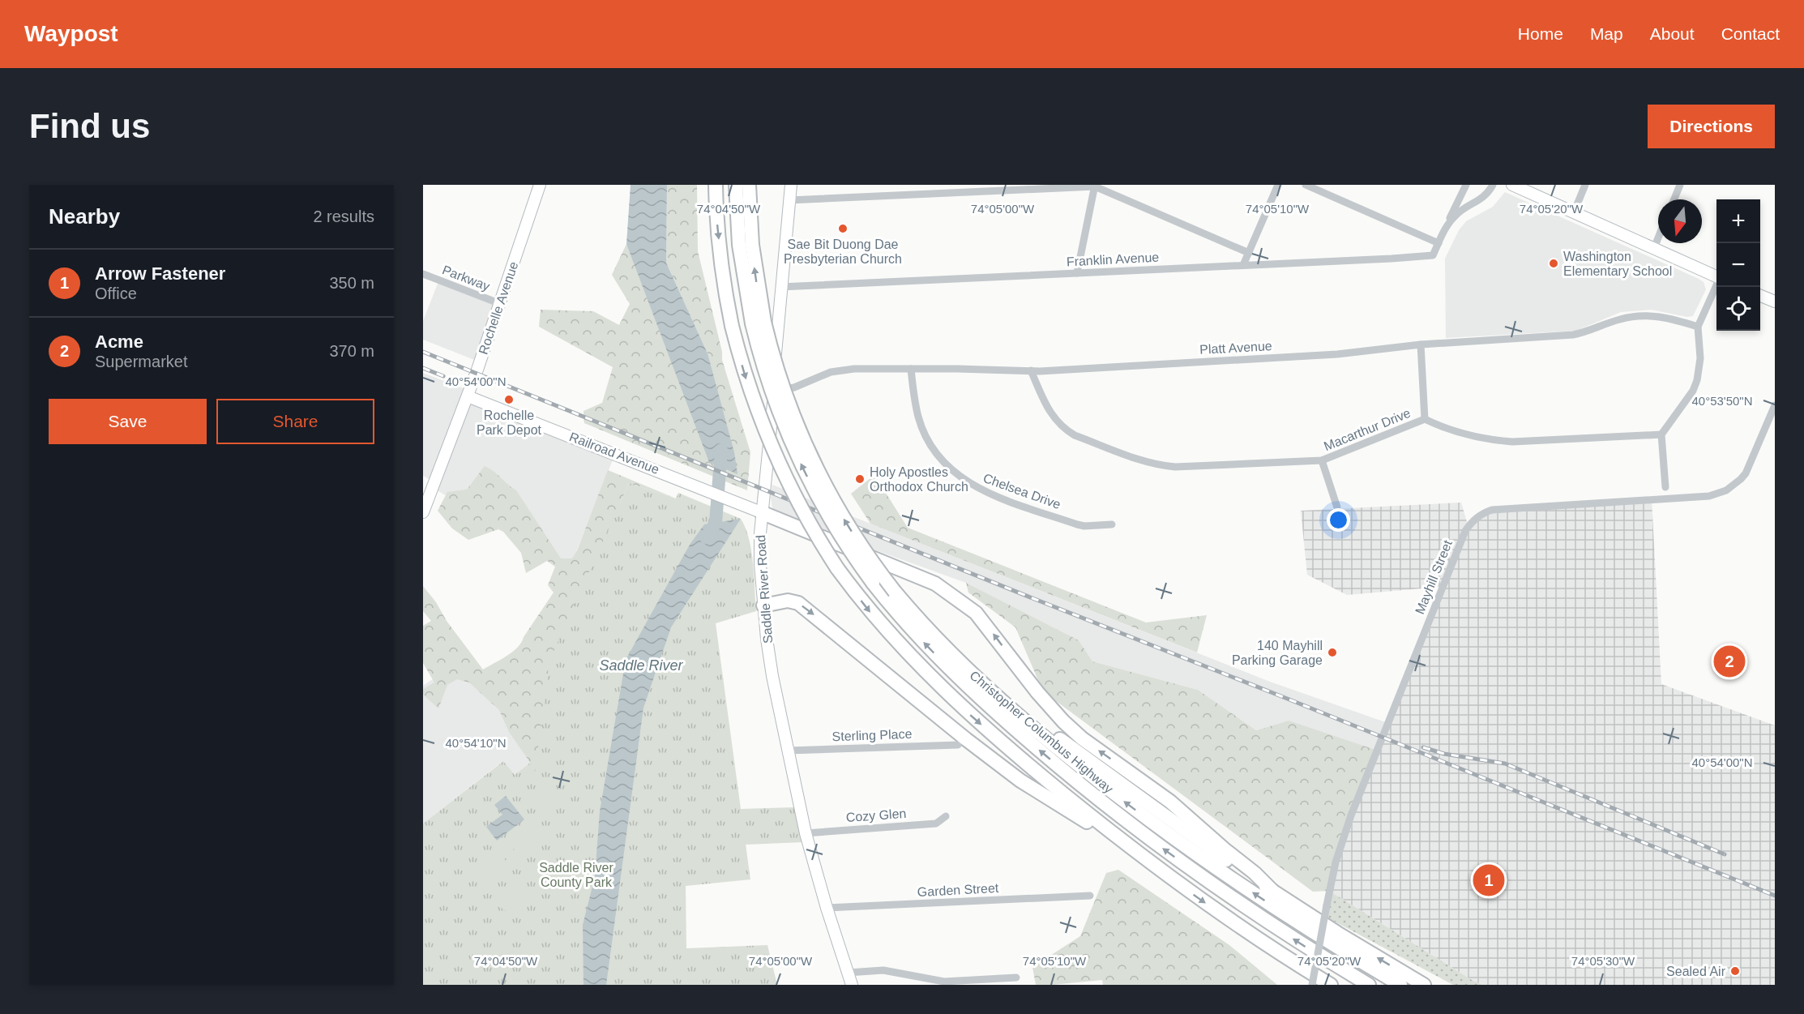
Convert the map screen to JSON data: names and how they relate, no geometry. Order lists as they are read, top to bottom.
{
  "streets": {
    "highway": ["Christopher Columbus Highway"],
    "street": [
      "Franklin Avenue",
      "Parkway",
      "Rochelle Avenue",
      "Platt Avenue",
      "Macarthur Drive",
      "Railroad Avenue",
      "Chelsea Drive",
      "Mayhill Street",
      "Saddle River Road",
      "Sterling Place",
      "Cozy Glen",
      "Garden Street"
    ]
  },
  "crossings": [
    ["Franklin Avenue", "Saddle River Road"],
    ["Parkway", "Rochelle Avenue"],
    ["Rochelle Avenue", "Railroad Avenue"],
    ["Platt Avenue", "Macarthur Drive"],
    ["Platt Avenue", "Chelsea Drive"],
    ["Platt Avenue", "Saddle River Road"],
    ["Railroad Avenue", "Saddle River Road"],
    ["Saddle River Road", "Sterling Place"],
    ["Saddle River Road", "Cozy Glen"],
    ["Saddle River Road", "Garden Street"]
  ],
  "water": ["Saddle River"],
  "parks": ["Saddle River County Park"],
  "places": [
    "Sae Bit Duong Dae Presbyterian Church",
    "Washington Elementary School",
    "Rochelle Park Depot",
    "Holy Apostles Orthodox Church",
    "140 Mayhill Parking Garage",
    "Sealed Air"
  ],
  "north": "bottom",
  "page": {
    "header": "Waypost",
    "nav": [
      "Home",
      "Map",
      "About",
      "Contact"
    ],
    "buttons": [
      "Directions",
      ["Save", "Share"]
    ],
    "title": "Find us",
    "heading": ["Nearby", "2 results"],
    "map_buttons": ["+", "−"],
    "list": [
      {
        "mark": "1",
        "name": "Arrow Fastener",
        "note": "Office",
        "value": "350 m"
      },
      {
        "mark": "2",
        "name": "Acme",
        "note": "Supermarket",
        "value": "370 m"
      }
    ],
    "pins": ["2", "1"]
  },
  "coordinates": [
    "74°04'50\"W",
    "74°05'00\"W",
    "74°05'10\"W",
    "74°05'20\"W",
    "40°54'00\"N",
    "40°53'50\"N",
    "40°54'10\"N",
    "74°05'30\"W"
  ]
}
